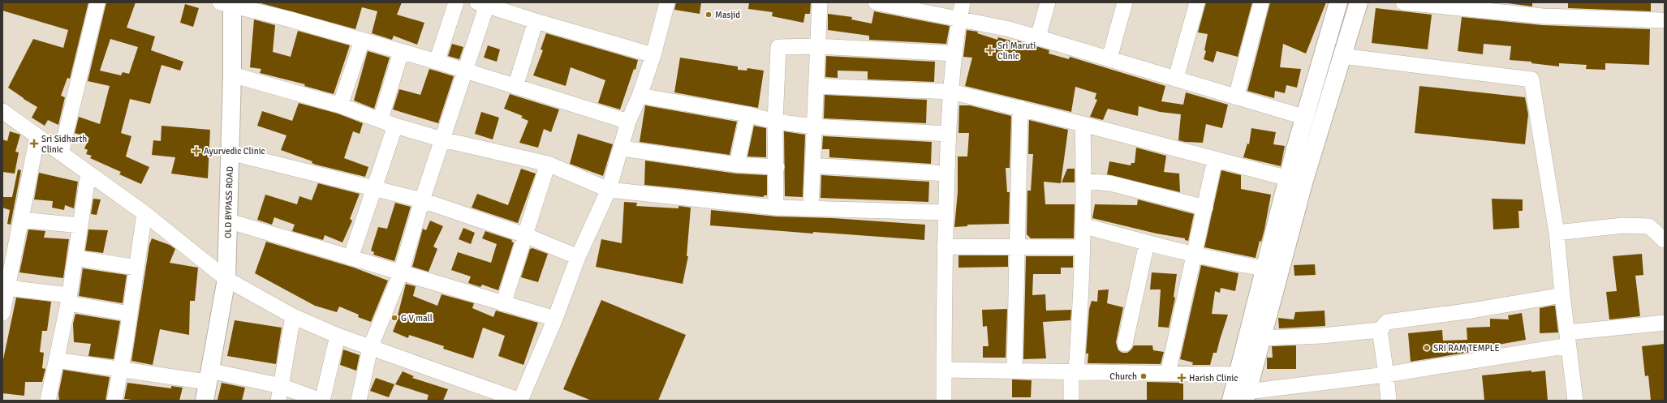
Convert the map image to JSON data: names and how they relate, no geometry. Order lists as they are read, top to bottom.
{
  "streets": {
    "main road": ["OLD BYPASS ROAD"]
  },
  "places": {
    "other": [
      "Masjid",
      "G V mall",
      "SRI RAM TEMPLE",
      "Church"
    ],
    "health": [
      "Sri Maruti Clinic",
      "Sri Sidharth Clinic",
      "Ayurvedic Clinic",
      "Harish Clinic"
    ]
  }
}
